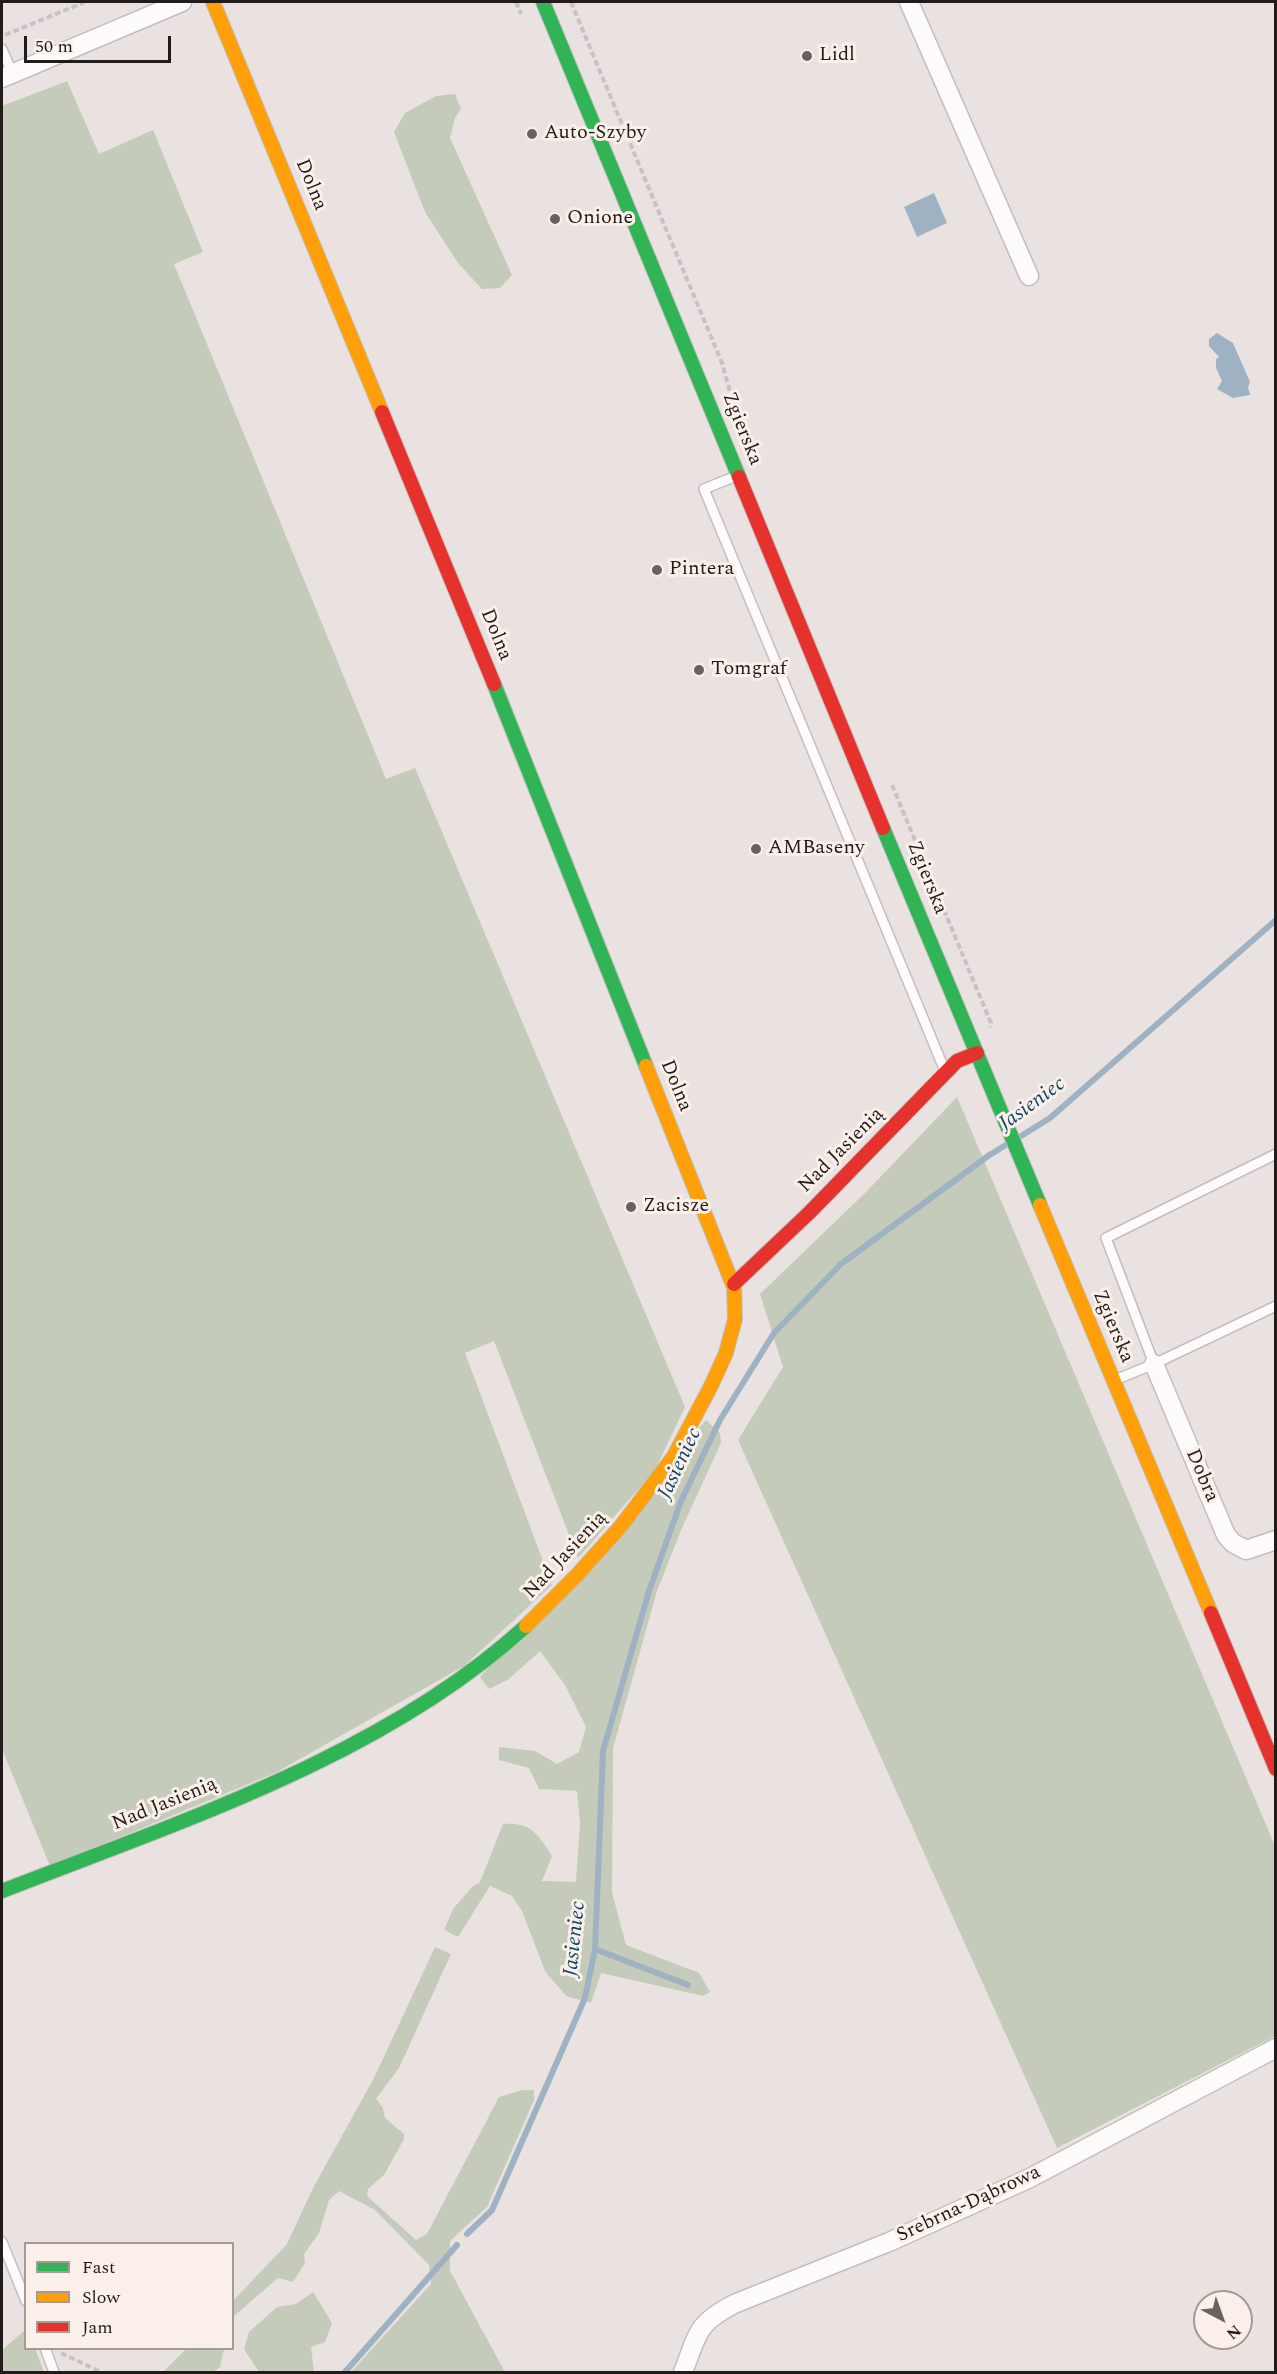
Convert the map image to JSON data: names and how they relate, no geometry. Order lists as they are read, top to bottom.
{
  "streets": {
    "street": [
      "Dolna",
      "Zgierska",
      "Nad Jasienią",
      "Dobra",
      "Srebrna-Dąbrowa"
    ]
  },
  "crossings": [
    ["Dolna", "Nad Jasienią"],
    ["Zgierska", "Nad Jasienią"]
  ],
  "water": ["Jasieniec"],
  "places": [
    "Lidl",
    "Auto-Szyby",
    "Onione",
    "Pintera",
    "Tomgraf",
    "AMBaseny",
    "Zacisze"
  ],
  "legend": ["Fast", "Slow", "Jam"],
  "scale_bar": "50 m",
  "north": "bottom right"
}
